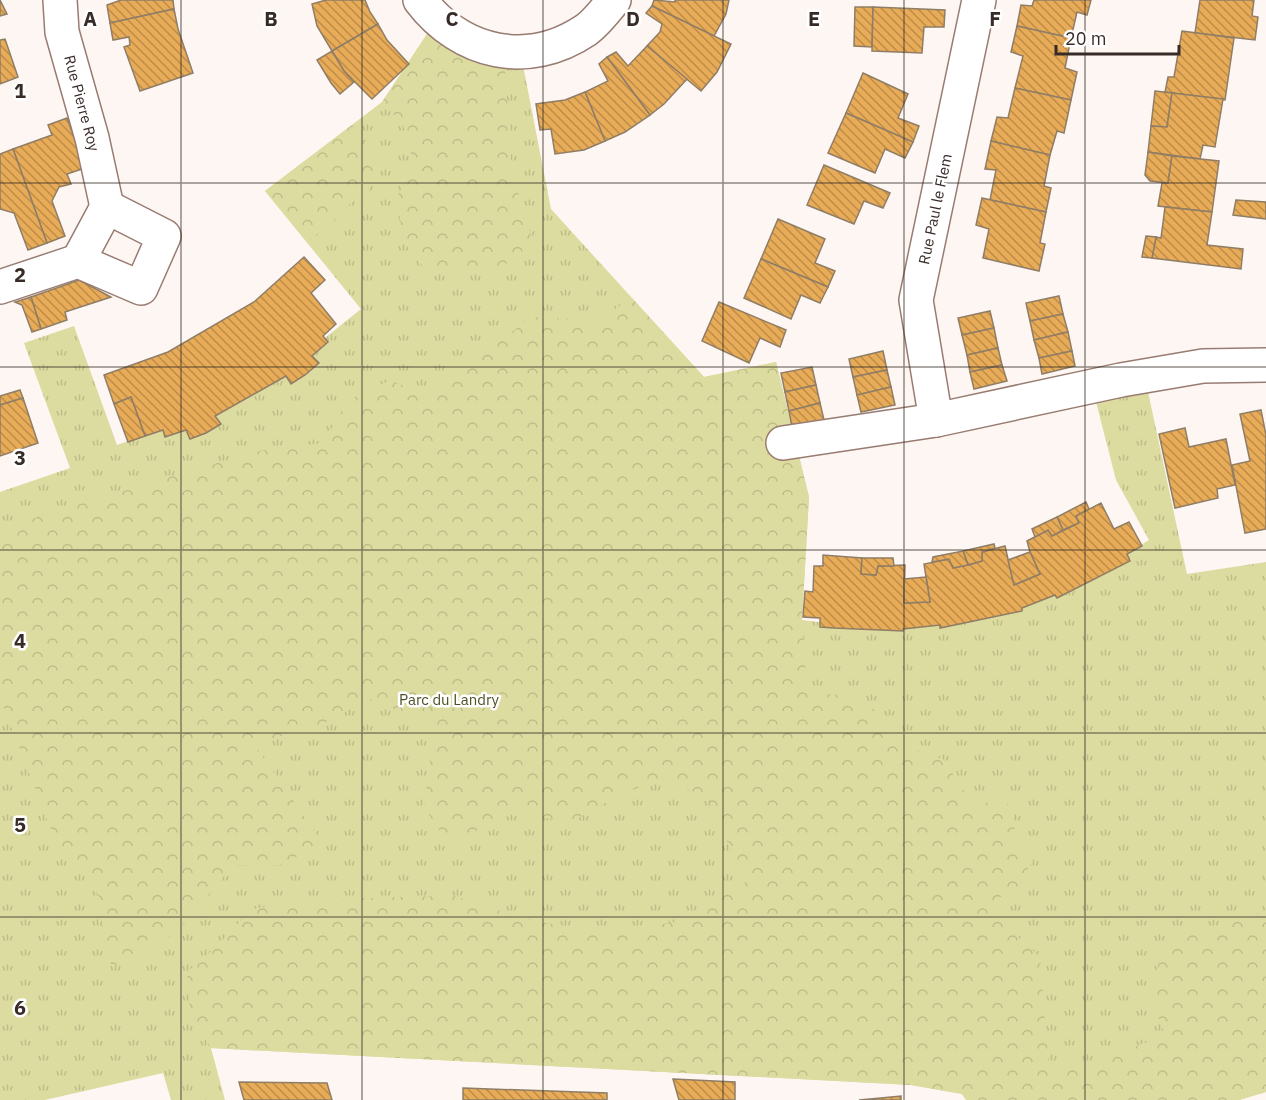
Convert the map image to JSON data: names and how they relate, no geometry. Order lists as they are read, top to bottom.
{
  "streets": {
    "street": ["Rue Pierre Roy", "Rue Paul le Flem"]
  },
  "parks": ["Parc du Landry"],
  "scale_bar": "20 m",
  "grid": {
    "columns": [
      "A",
      "B",
      "C",
      "D",
      "E",
      "F"
    ],
    "rows": [
      "1",
      "2",
      "3",
      "4",
      "5",
      "6"
    ]
  }
}
